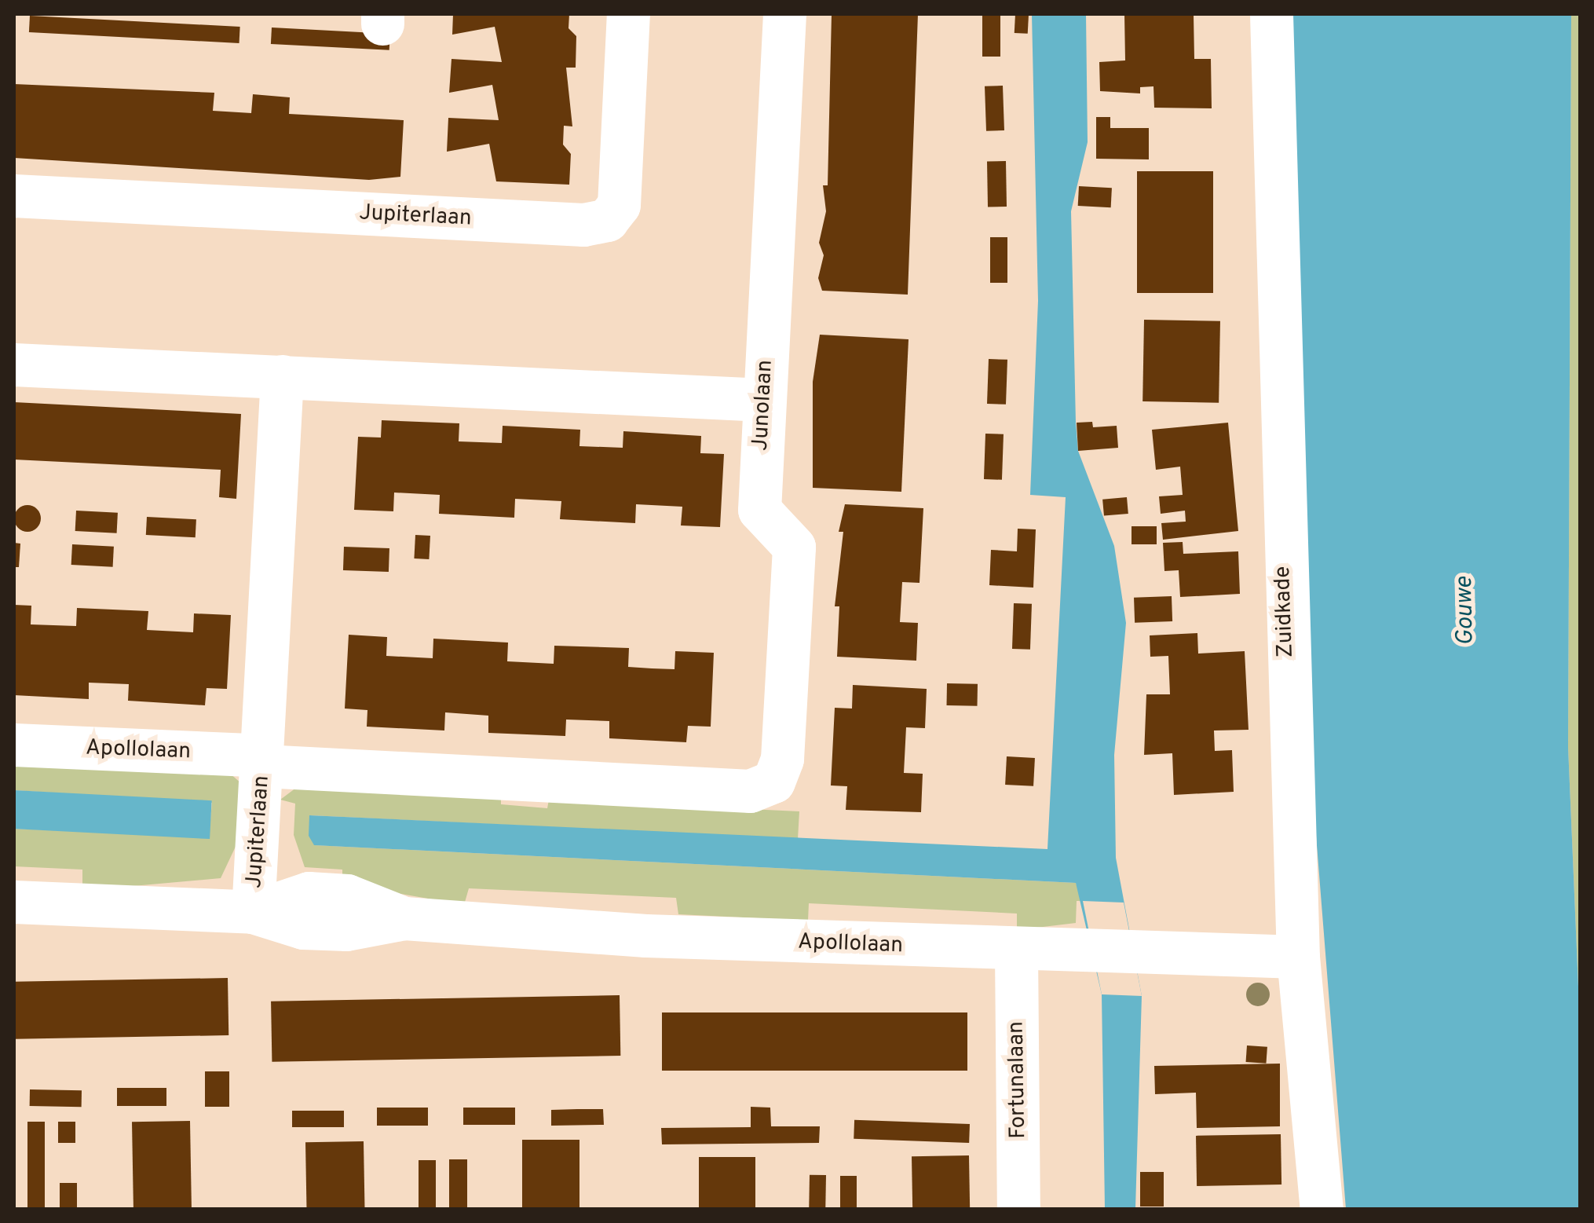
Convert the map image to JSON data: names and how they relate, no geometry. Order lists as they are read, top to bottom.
{
  "streets": {
    "street": [
      "Jupiterlaan",
      "Junolaan",
      "Zuidkade",
      "Apollolaan",
      "Fortunalaan"
    ]
  },
  "crossings": [
    ["Jupiterlaan", "Apollolaan"],
    ["Junolaan", "Apollolaan"],
    ["Zuidkade", "Apollolaan"],
    ["Apollolaan", "Fortunalaan"]
  ],
  "water": ["Gouwe"]
}
